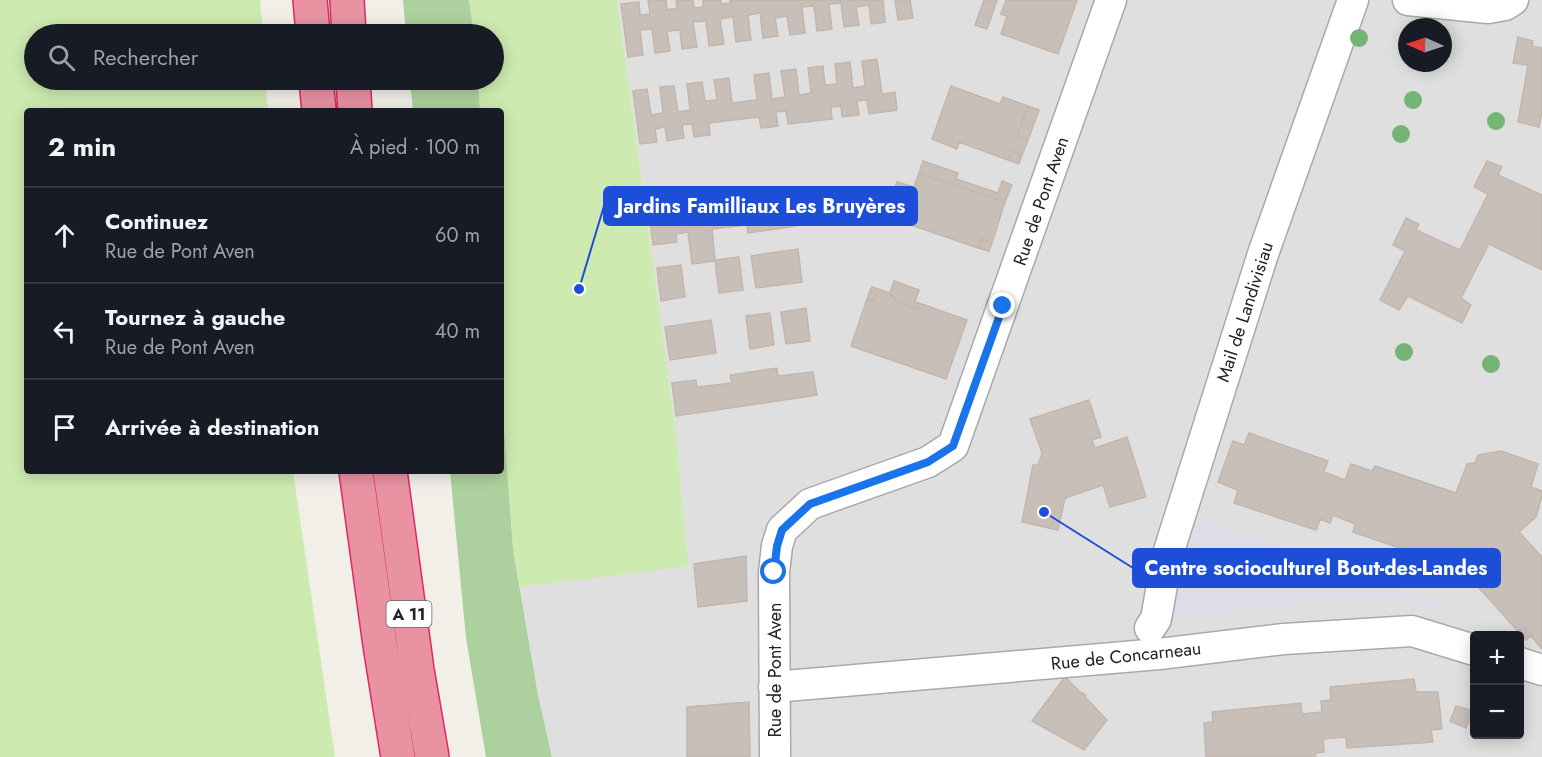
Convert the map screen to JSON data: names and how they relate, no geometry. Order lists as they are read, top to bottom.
{
  "streets": {
    "highway": ["A 11"],
    "street": ["Rue de Pont Aven", "Mail de Landivisiau", "Rue de Concarneau"]
  },
  "crossings": [
    ["Rue de Pont Aven", "Rue de Concarneau"]
  ],
  "places": ["Jardins Familliaux Les Bruyères", "Centre socioculturel Bout-des-Landes"],
  "north": "left",
  "page": {
    "search": "Rechercher",
    "heading": ["2 min", "À pied · 100 m"],
    "list": [
      ["Continuez", "Rue de Pont Aven", "60 m"],
      ["Tournez à gauche", "Rue de Pont Aven", "40 m"],
      "Arrivée à destination"
    ],
    "map_buttons": ["+", "−"]
  }
}
